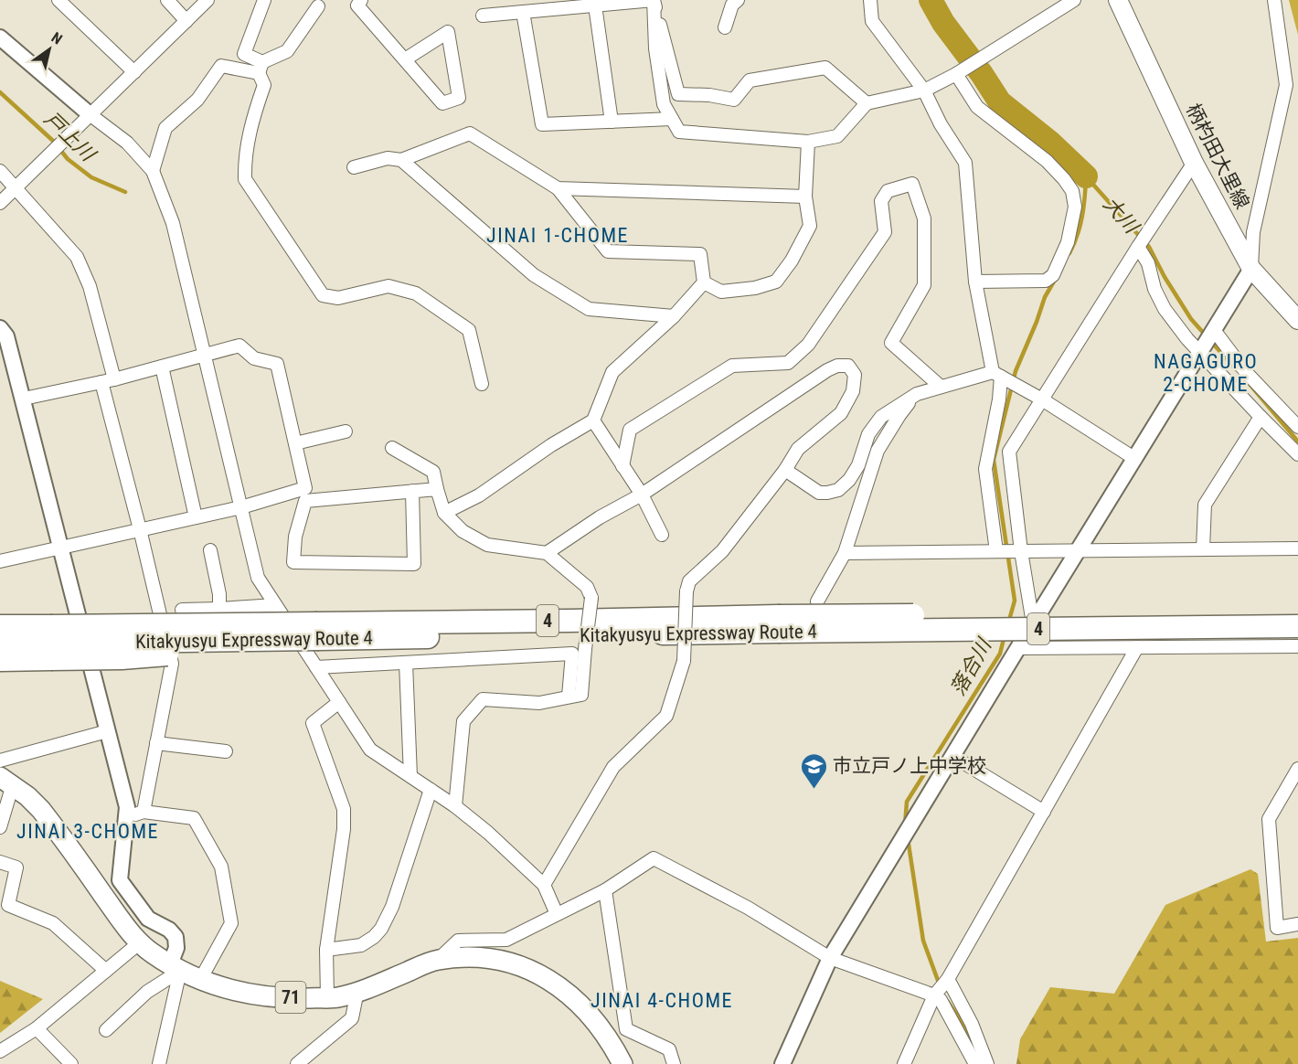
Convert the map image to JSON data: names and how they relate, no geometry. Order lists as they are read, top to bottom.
{
  "streets": {
    "highway": ["4", "Kitakyusyu Expressway Route 4"],
    "main road": ["柄杓田大里線", "71"]
  },
  "districts": [
    "JINAI 1-CHOME",
    "NAGAGURO 2-CHOME",
    "JINAI 3-CHOME",
    "JINAI 4-CHOME"
  ],
  "water": ["戸上川", "大川", "落合川"],
  "places": {
    "school or university": ["市立戸ノ上中学校"]
  },
  "north": "top right"
}
